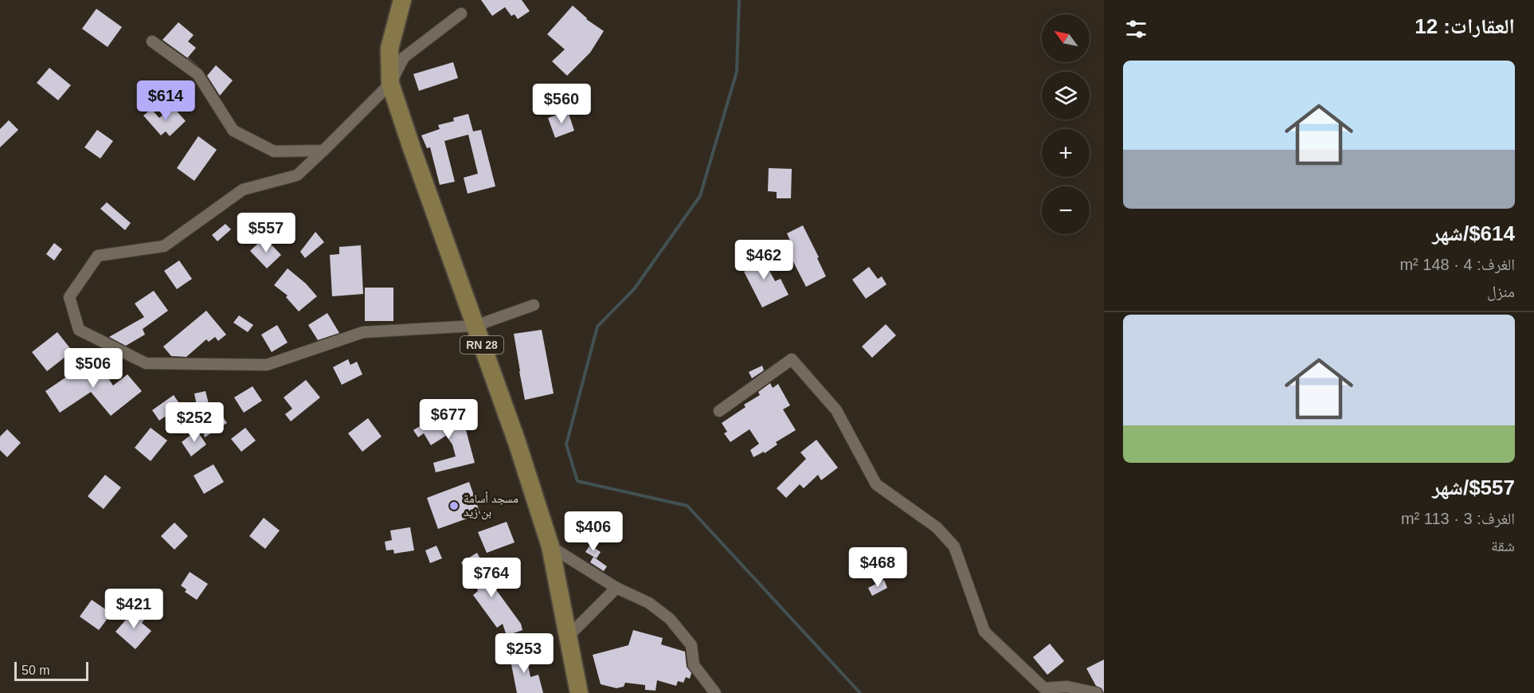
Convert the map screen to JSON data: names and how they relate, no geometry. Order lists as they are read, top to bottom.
{
  "streets": {
    "main road": ["RN 28"]
  },
  "places": ["مسجد أسامة بن زيد"],
  "scale_bar": "50 m",
  "north": "top left",
  "page": {
    "heading": "العقارات: 12",
    "map_buttons": ["+", "−"],
    "list": [
      {
        "name": "$614/شهر",
        "note": "الغرف: 4 · 148 m² · منزل"
      },
      {
        "name": "$557/شهر",
        "note": "الغرف: 3 · 113 m² · شقة"
      }
    ],
    "price": [
      "$614",
      "$560",
      "$557",
      "$462",
      "$506",
      "$677",
      "$252",
      "$406",
      "$468",
      "$764",
      "$421",
      "$253"
    ],
    "scale": "50 m"
  }
}
